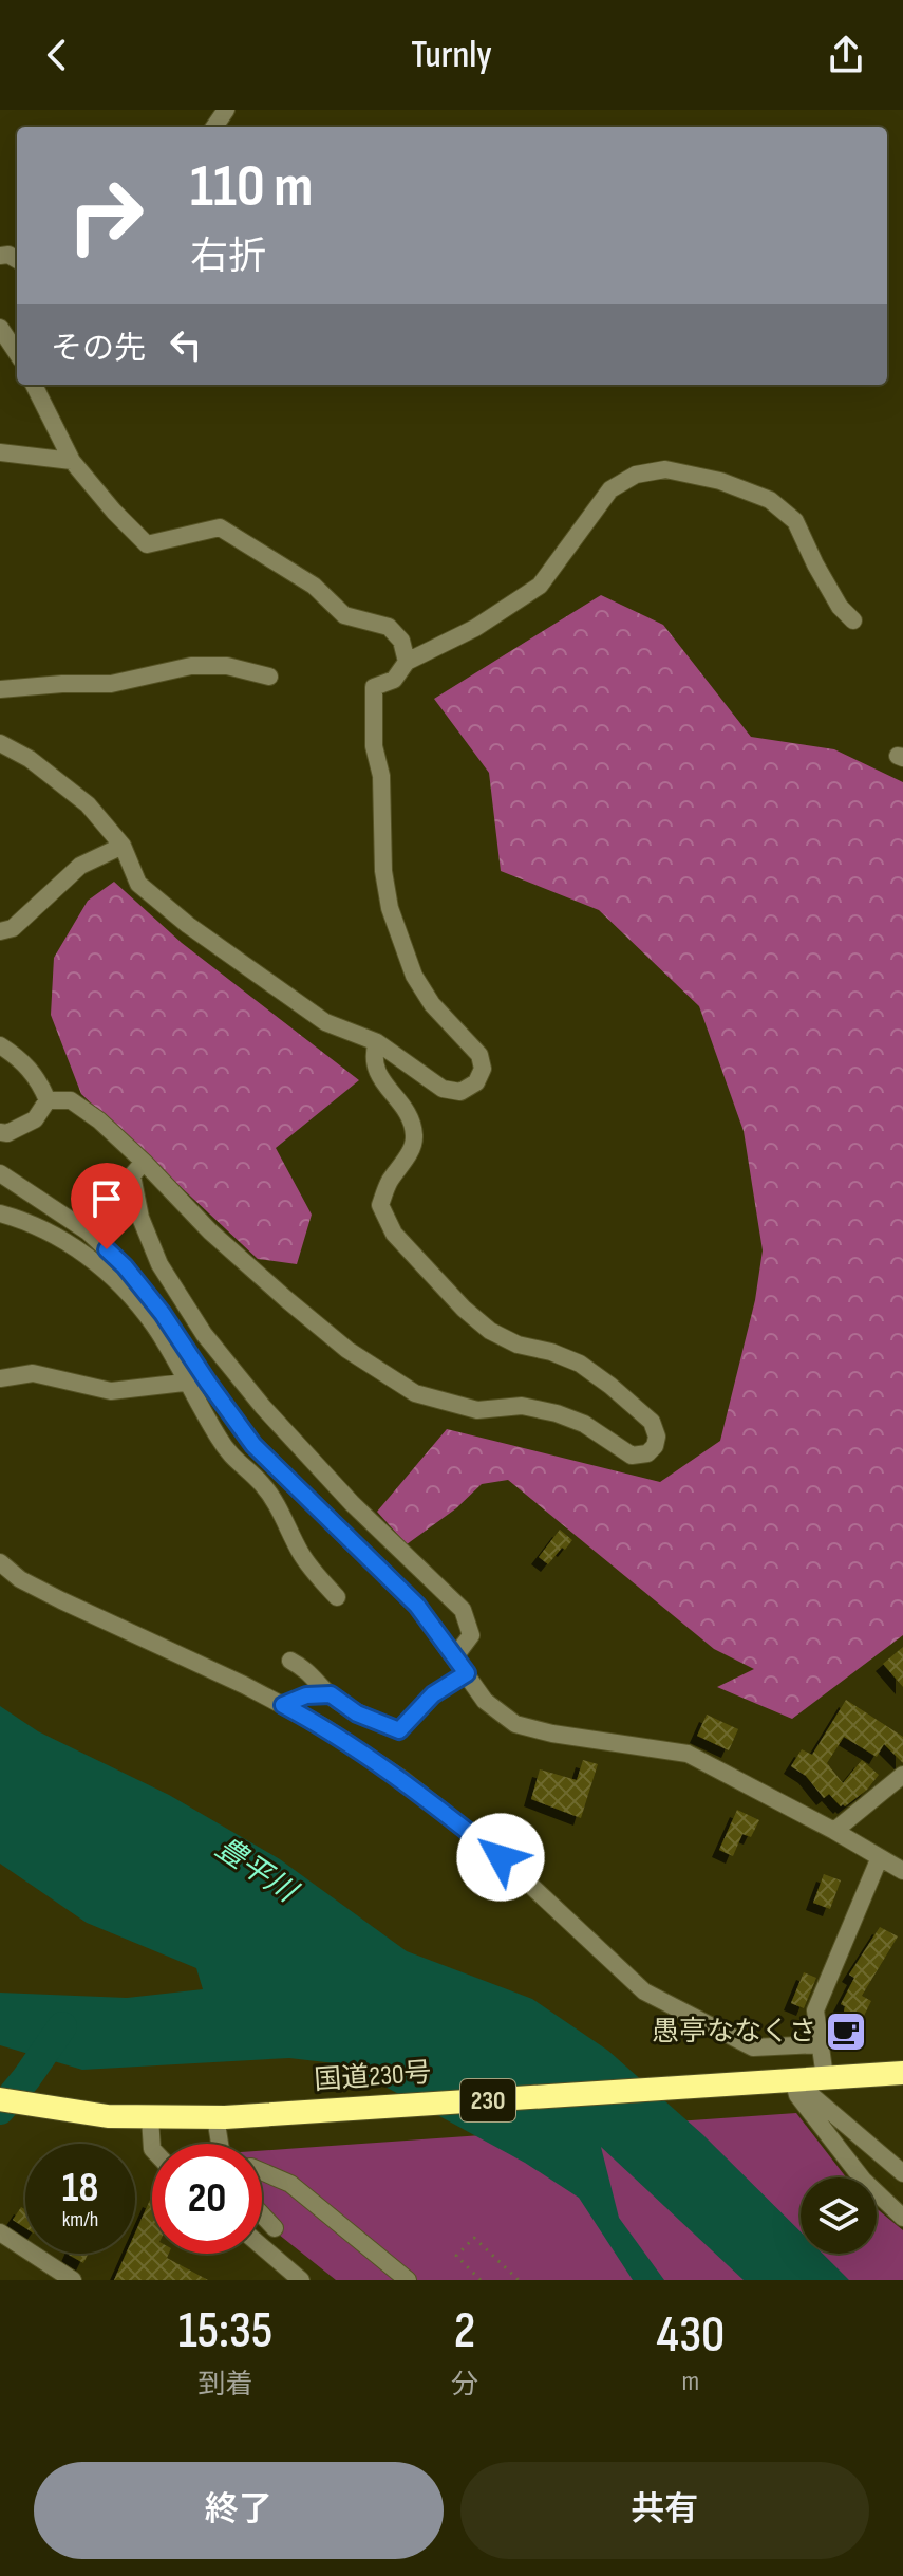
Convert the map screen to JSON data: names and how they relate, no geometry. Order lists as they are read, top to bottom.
{
  "streets": {
    "highway": ["国道230号", "230"]
  },
  "water": ["豊平川"],
  "places": {
    "cafe": ["愚亭ななくさ"]
  },
  "page": {
    "header": "Turnly",
    "turn": ["110 m", "右折"],
    "then": "その先",
    "speed": "18 km/h",
    "limit": "20",
    "eta": [
      "15:35",
      "到着",
      "2",
      "分",
      "430",
      "m"
    ],
    "buttons": ["終了", "共有"]
  }
}
